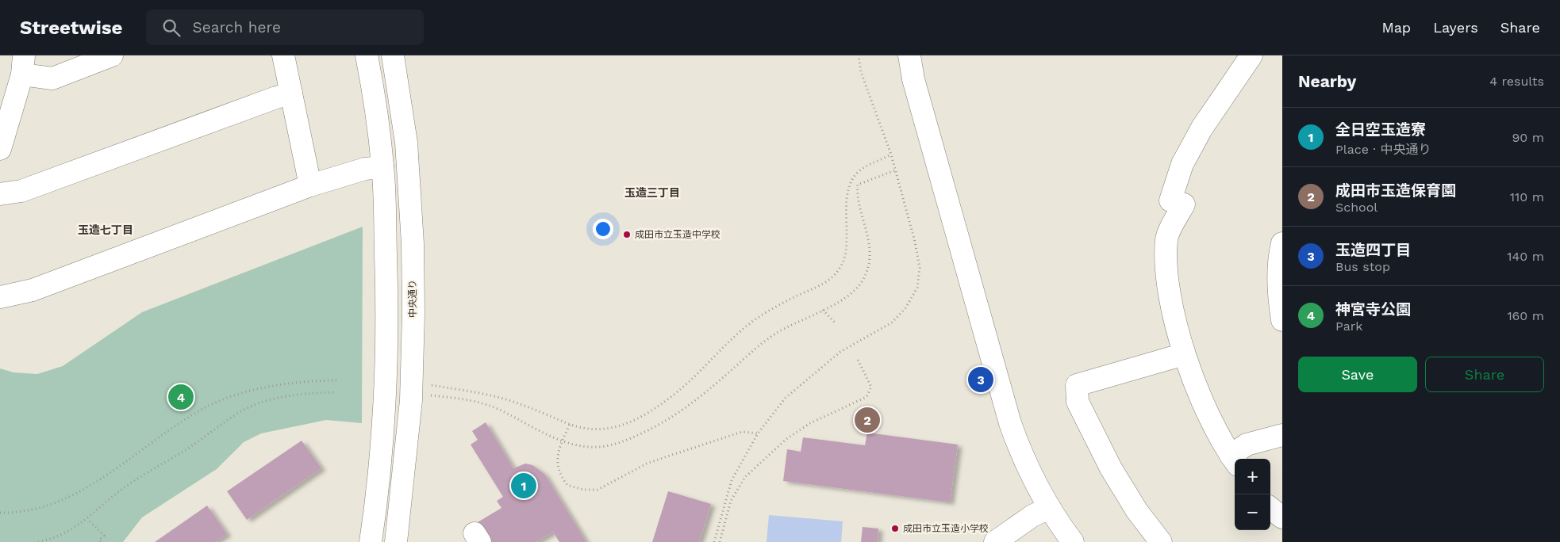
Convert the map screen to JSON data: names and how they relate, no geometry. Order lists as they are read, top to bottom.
{
  "streets": {
    "street": ["中央通り"]
  },
  "districts": ["玉造三丁目", "玉造七丁目"],
  "places": ["成田市立玉造中学校", "成田市立玉造小学校"],
  "page": {
    "header": "Streetwise",
    "search": "Search here",
    "nav": ["Map", "Layers", "Share"],
    "heading": ["Nearby", "4 results"],
    "list": [
      {
        "mark": "1",
        "name": "全日空玉造寮",
        "note": "Place · 中央通り",
        "value": "90 m"
      },
      {
        "mark": "2",
        "name": "成田市玉造保育園",
        "note": "School",
        "value": "110 m"
      },
      {
        "mark": "3",
        "name": "玉造四丁目",
        "note": "Bus stop",
        "value": "140 m"
      },
      {
        "mark": "4",
        "name": "神宮寺公園",
        "note": "Park",
        "value": "160 m"
      }
    ],
    "buttons": ["Save", "Share"],
    "pins": [
      "3",
      "4",
      "2",
      "1"
    ],
    "map_buttons": ["+", "−"]
  }
}
